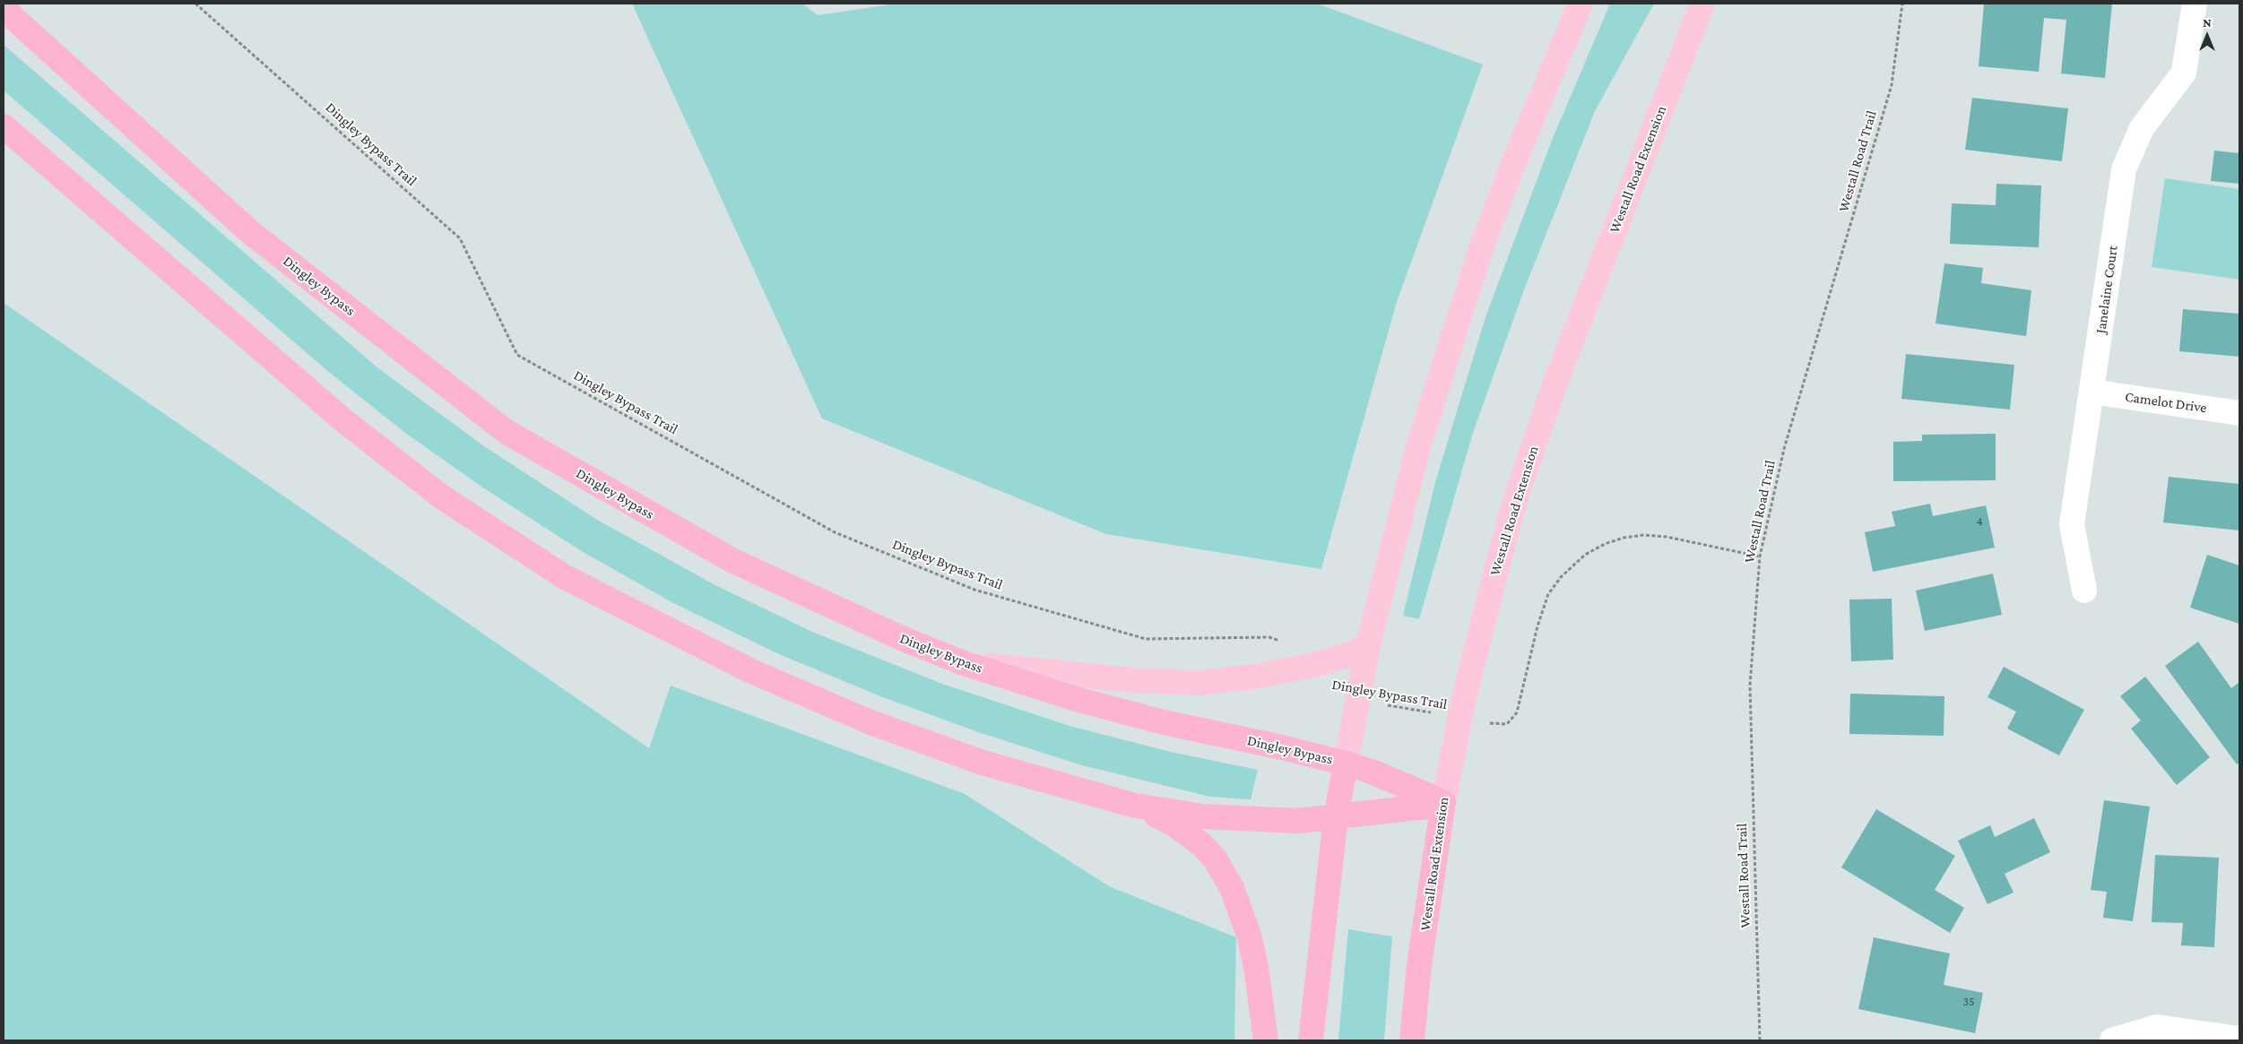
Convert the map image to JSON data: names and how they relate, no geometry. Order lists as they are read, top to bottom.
{
  "streets": {
    "highway": ["Westall Road Extension", "Dingley Bypass"],
    "street": ["Janelaine Court", "Camelot Drive"],
    "path": ["Dingley Bypass Trail", "Westall Road Trail"]
  },
  "crossings": [
    ["Dingley Bypass Trail", "Westall Road Trail"],
    ["Dingley Bypass Trail", "Westall Road Extension"],
    ["Westall Road Extension", "Dingley Bypass"],
    ["Janelaine Court", "Camelot Drive"]
  ],
  "house_numbers": ["4", "35"],
  "north": "top"
}
